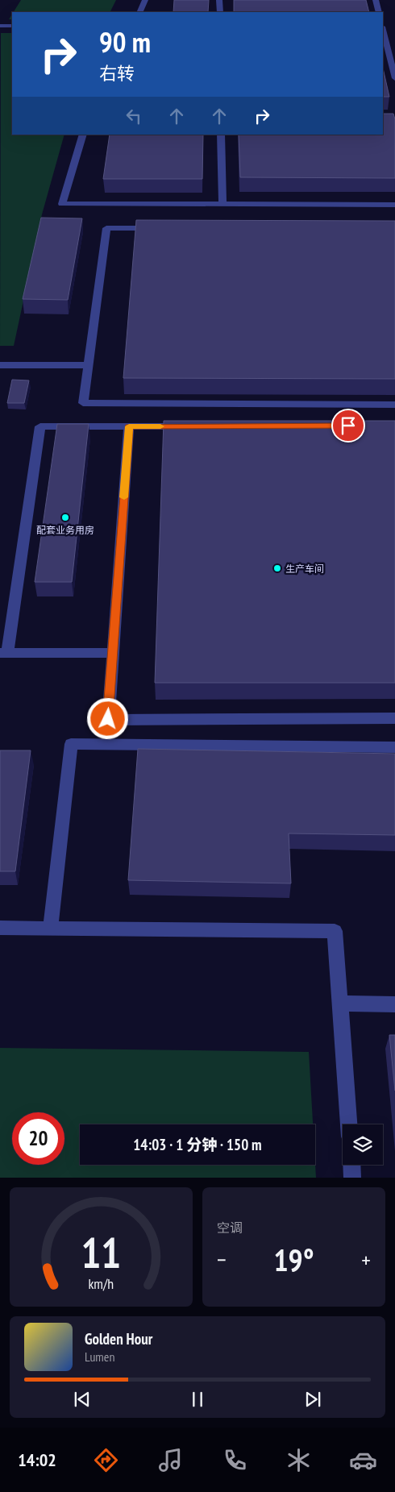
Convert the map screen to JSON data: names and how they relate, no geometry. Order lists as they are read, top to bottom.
{
  "places": ["配套业务用房", "生产车间"],
  "page": {
    "turn": ["90 m", "右转"],
    "limit": "20",
    "trip": "14:03 · 1 分钟 · 150 m",
    "tile": "空调",
    "heat": ["−", "19°", "+"],
    "song": ["Golden Hour", "Lumen"],
    "tabs": "14:02",
    "gauge": ["11", "km/h"]
  }
}
